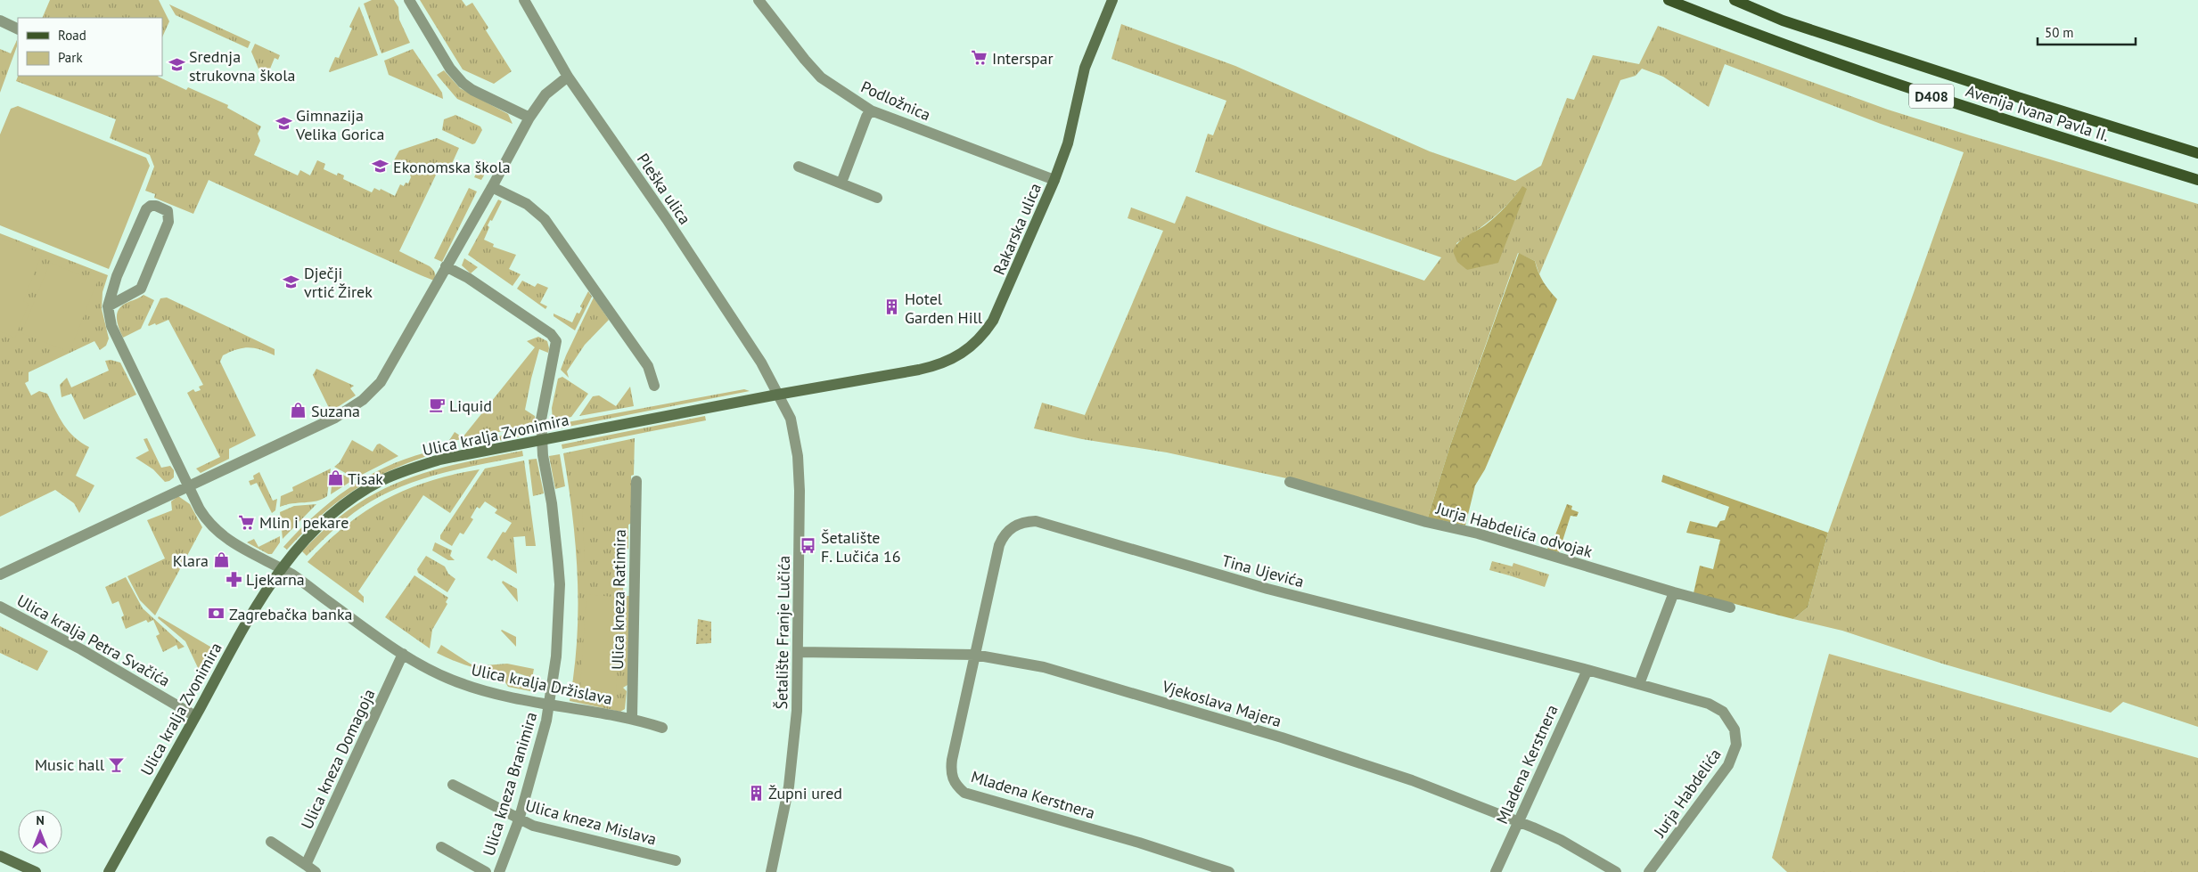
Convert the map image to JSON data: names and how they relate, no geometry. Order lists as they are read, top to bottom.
{
  "streets": {
    "main road": [
      "D408",
      "Avenija Ivana Pavla II.",
      "Rakarska ulica",
      "Ulica kralja Zvonimira"
    ],
    "street": [
      "Podložnica",
      "Pleška ulica",
      "Jurja Habdelića odvojak",
      "Tina Ujevića",
      "Ulica kneza Ratimira",
      "Šetalište Franje Lučića",
      "Ulica kralja Petra Svačića",
      "Ulica kralja Držislava",
      "Vjekoslava Majera",
      "Ulica kneza Domagoja",
      "Mladena Kerstnera",
      "Ulica kneza Branimira",
      "Jurja Habdelića",
      "Ulica kneza Mislava"
    ]
  },
  "crossings": [
    ["Podložnica", "Rakarska ulica"],
    ["Pleška ulica", "Rakarska ulica"],
    ["Pleška ulica", "Ulica kralja Zvonimira"],
    ["Pleška ulica", "Šetalište Franje Lučića"],
    ["Rakarska ulica", "Ulica kralja Zvonimira"],
    ["Rakarska ulica", "Šetalište Franje Lučića"],
    ["Ulica kralja Zvonimira", "Šetalište Franje Lučića"],
    ["Ulica kralja Zvonimira", "Ulica kralja Petra Svačića"],
    ["Ulica kralja Zvonimira", "Ulica kralja Držislava"],
    ["Ulica kralja Zvonimira", "Ulica kneza Branimira"],
    ["Tina Ujevića", "Vjekoslava Majera"],
    ["Tina Ujevića", "Mladena Kerstnera"],
    ["Tina Ujevića", "Jurja Habdelića"],
    ["Ulica kneza Ratimira", "Ulica kralja Držislava"],
    ["Šetalište Franje Lučića", "Vjekoslava Majera"],
    ["Ulica kralja Držislava", "Ulica kneza Domagoja"],
    ["Ulica kralja Držislava", "Ulica kneza Branimira"],
    ["Vjekoslava Majera", "Mladena Kerstnera"],
    ["Ulica kneza Branimira", "Ulica kneza Mislava"]
  ],
  "places": {
    "supermarket": ["Interspar", "Mlin i pekare"],
    "school or university": [
      "Srednja strukovna škola",
      "Gimnazija Velika Gorica",
      "Ekonomska škola",
      "Dječji vrtić Žirek"
    ],
    "building": ["Hotel Garden Hill", "Župni ured"],
    "cafe": ["Liquid"],
    "shop": ["Suzana", "Tisak", "Klara"],
    "bus stop": ["Šetalište F. Lučića 16"],
    "pharmacy": ["Ljekarna"],
    "bank": ["Zagrebačka banka"],
    "bar": ["Music hall"]
  },
  "legend": ["Road", "Park"],
  "scale_bar": "50 m",
  "north": "top"
}
